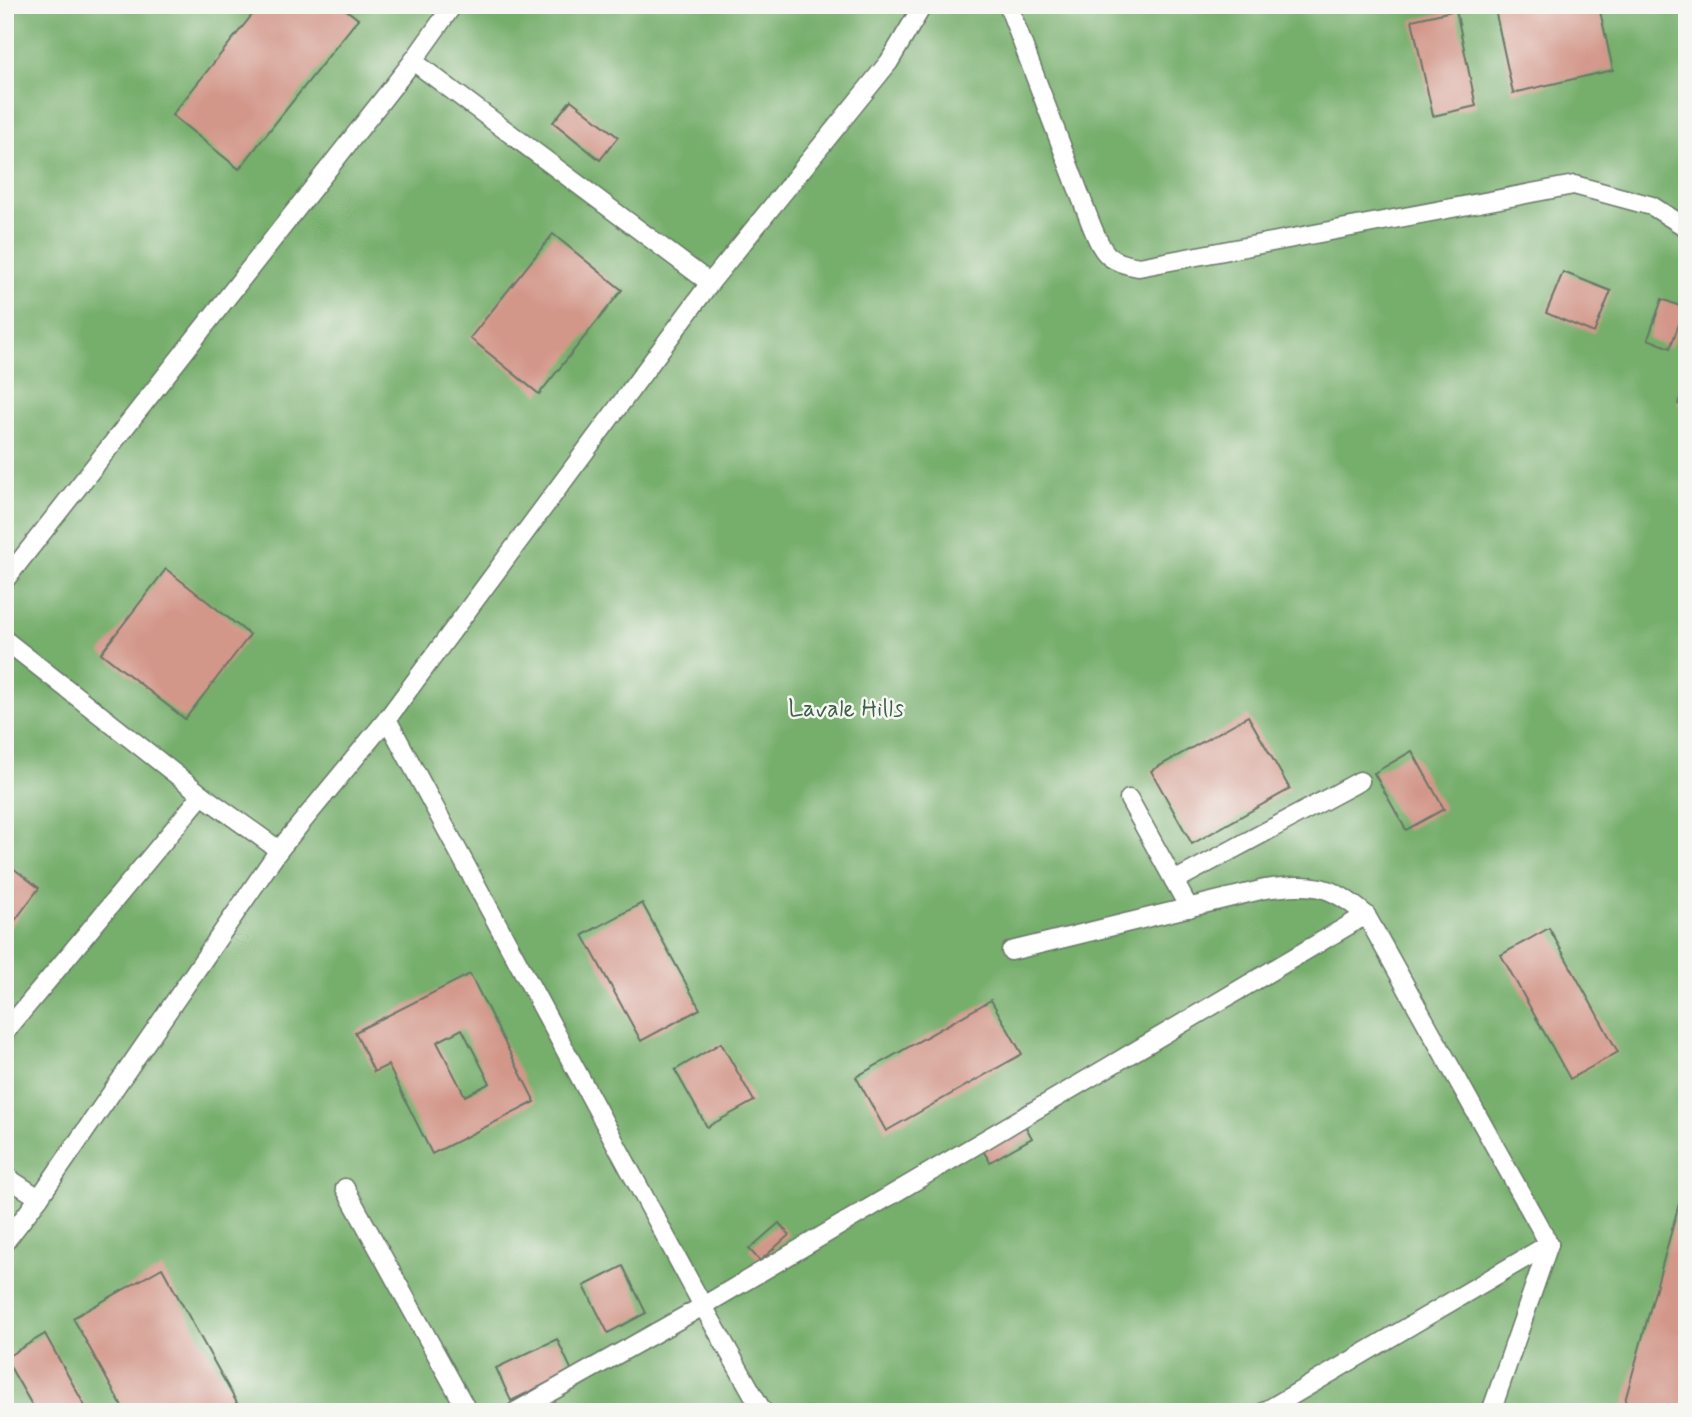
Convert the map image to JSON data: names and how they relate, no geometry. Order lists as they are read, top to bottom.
{
  "parks": ["Lavale Hills"]
}
